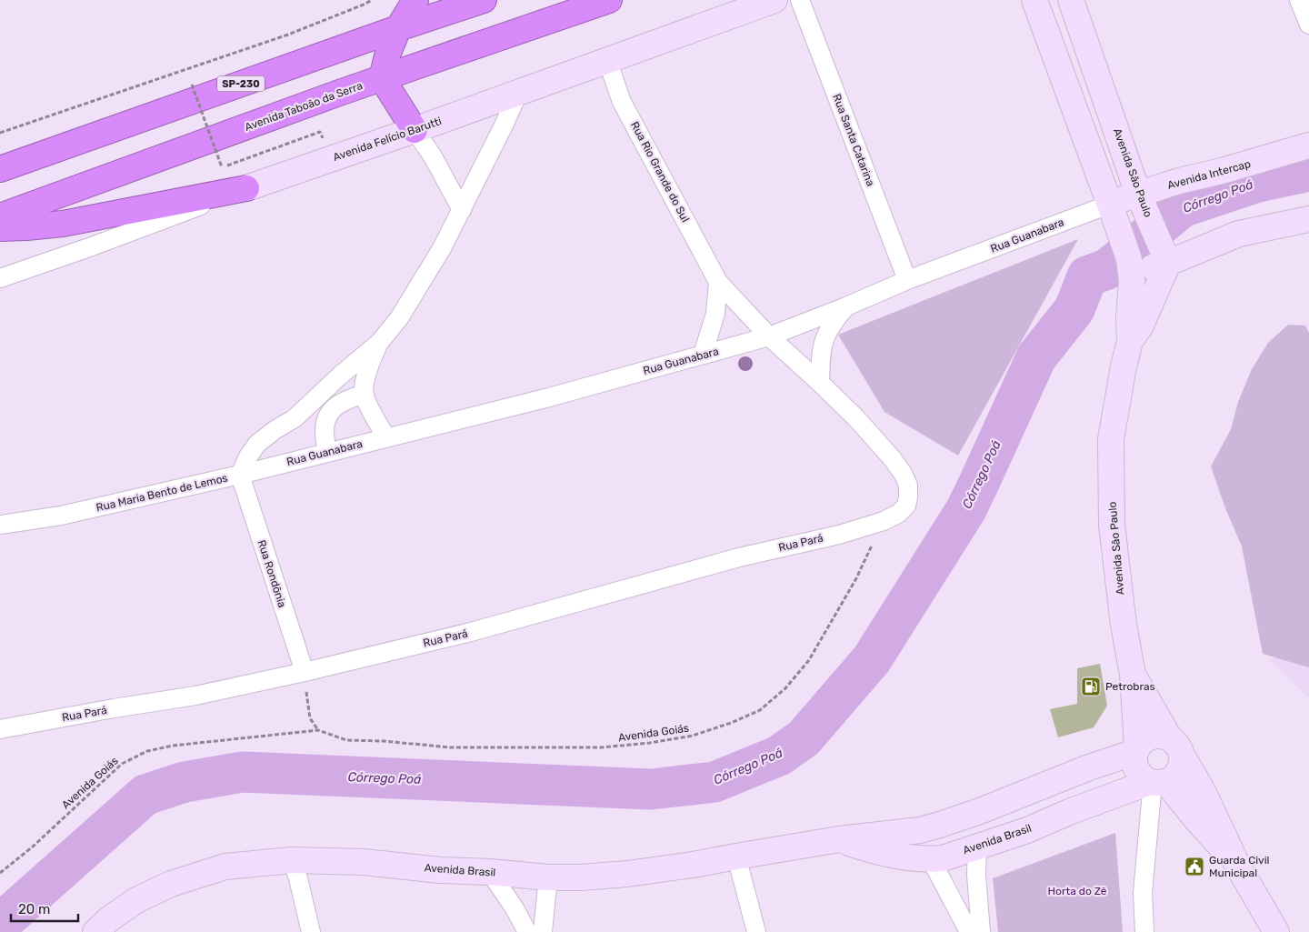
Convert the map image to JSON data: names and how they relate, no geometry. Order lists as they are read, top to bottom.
{
  "streets": {
    "highway": ["SP-230", "Avenida Taboão da Serra"],
    "main road": [
      "Avenida Felício Barutti",
      "Avenida São Paulo",
      "Avenida Intercap",
      "Avenida Brasil"
    ],
    "street": [
      "Rua Santa Catarina",
      "Rua Rio Grande do Sul",
      "Rua Guanabara",
      "Rua Maria Bento de Lemos",
      "Rua Pará",
      "Rua Rondônia"
    ],
    "path": ["Avenida Goiás"]
  },
  "crossings": [
    ["Avenida Felício Barutti", "Rua Rio Grande do Sul"],
    ["Avenida Felício Barutti", "Rua Maria Bento de Lemos"],
    ["Rua Santa Catarina", "Rua Guanabara"],
    ["Rua Rio Grande do Sul", "Rua Guanabara"],
    ["Rua Rio Grande do Sul", "Rua Pará"],
    ["Rua Rio Grande do Sul", "Avenida Goiás"],
    ["Avenida São Paulo", "Avenida Intercap"],
    ["Avenida São Paulo", "Rua Guanabara"],
    ["Avenida São Paulo", "Avenida Brasil"],
    ["Avenida Intercap", "Rua Guanabara"],
    ["Rua Guanabara", "Rua Maria Bento de Lemos"],
    ["Rua Guanabara", "Rua Rondônia"],
    ["Rua Maria Bento de Lemos", "Rua Rondônia"],
    ["Rua Pará", "Rua Rondônia"],
    ["Rua Pará", "Avenida Goiás"]
  ],
  "water": ["Córrego Poá"],
  "parks": ["Horta do Zê"],
  "places": {
    "fuel station": ["Petrobras"],
    "public building": ["Guarda Civil Municipal"]
  },
  "scale_bar": "20 m"
}
